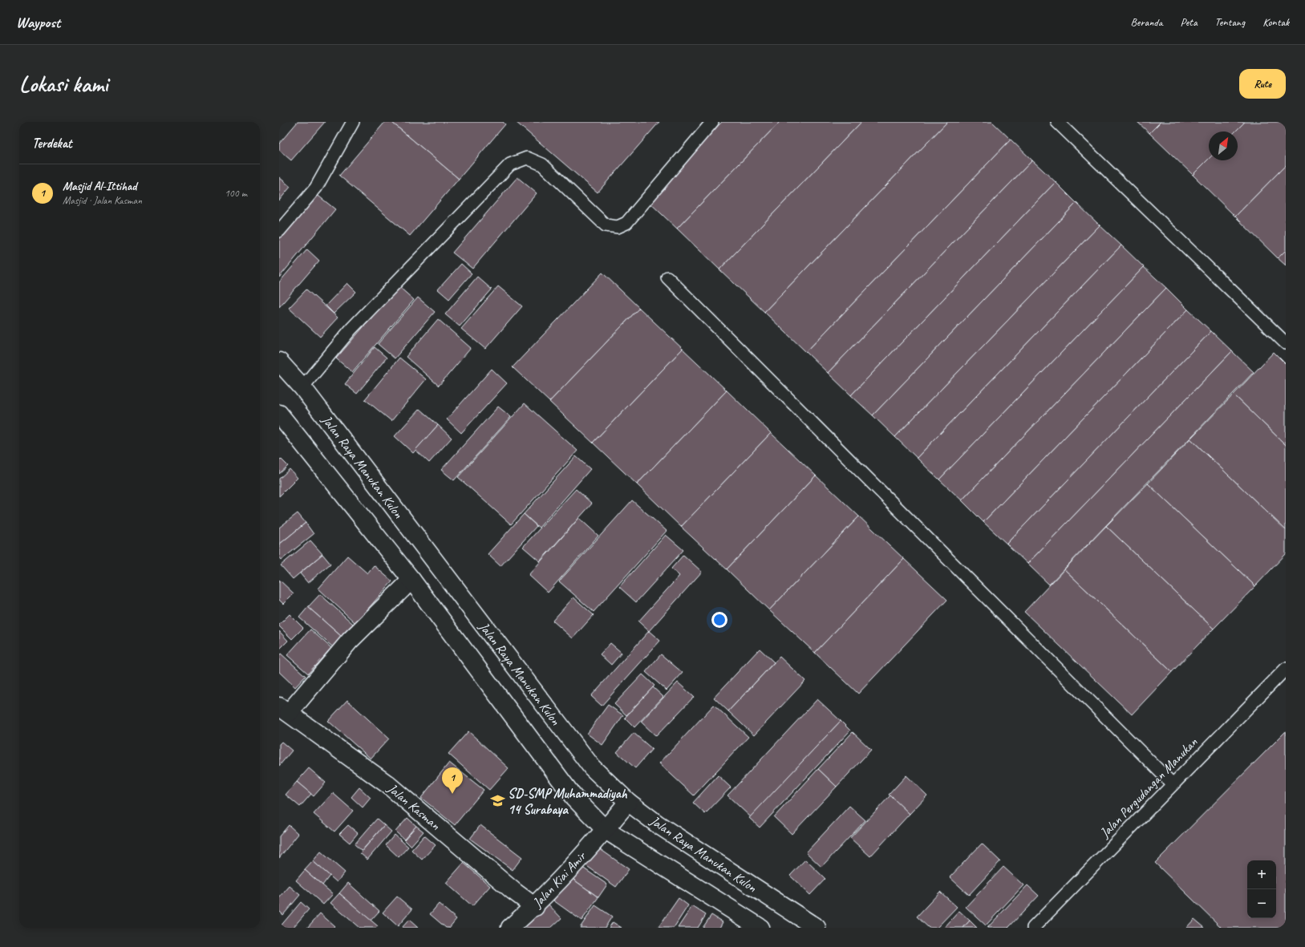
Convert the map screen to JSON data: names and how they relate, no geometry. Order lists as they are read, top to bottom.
{
  "streets": {
    "main road": ["Jalan Raya Manukan Kulon", "Jalan Kasman", "Jalan Kiai Amir"],
    "lane": ["Jalan Pergudangan Manukan"]
  },
  "crossings": [
    ["Jalan Raya Manukan Kulon", "Jalan Kiai Amir"],
    ["Jalan Kasman", "Jalan Kiai Amir"]
  ],
  "places": {
    "school or university": ["SD-SMP Muhammadiyah 14 Surabaya"]
  },
  "north": "top right",
  "page": {
    "header": "Waypost",
    "nav": [
      "Beranda",
      "Peta",
      "Tentang",
      "Kontak"
    ],
    "buttons": "Rute",
    "title": "Lokasi kami",
    "heading": "Terdekat",
    "list": [
      {
        "mark": "1",
        "name": "Masjid Al-Ittihad",
        "note": "Masjid · Jalan Kasman",
        "value": "100 m"
      }
    ],
    "pins": "1",
    "map_buttons": ["+", "−"]
  }
}
